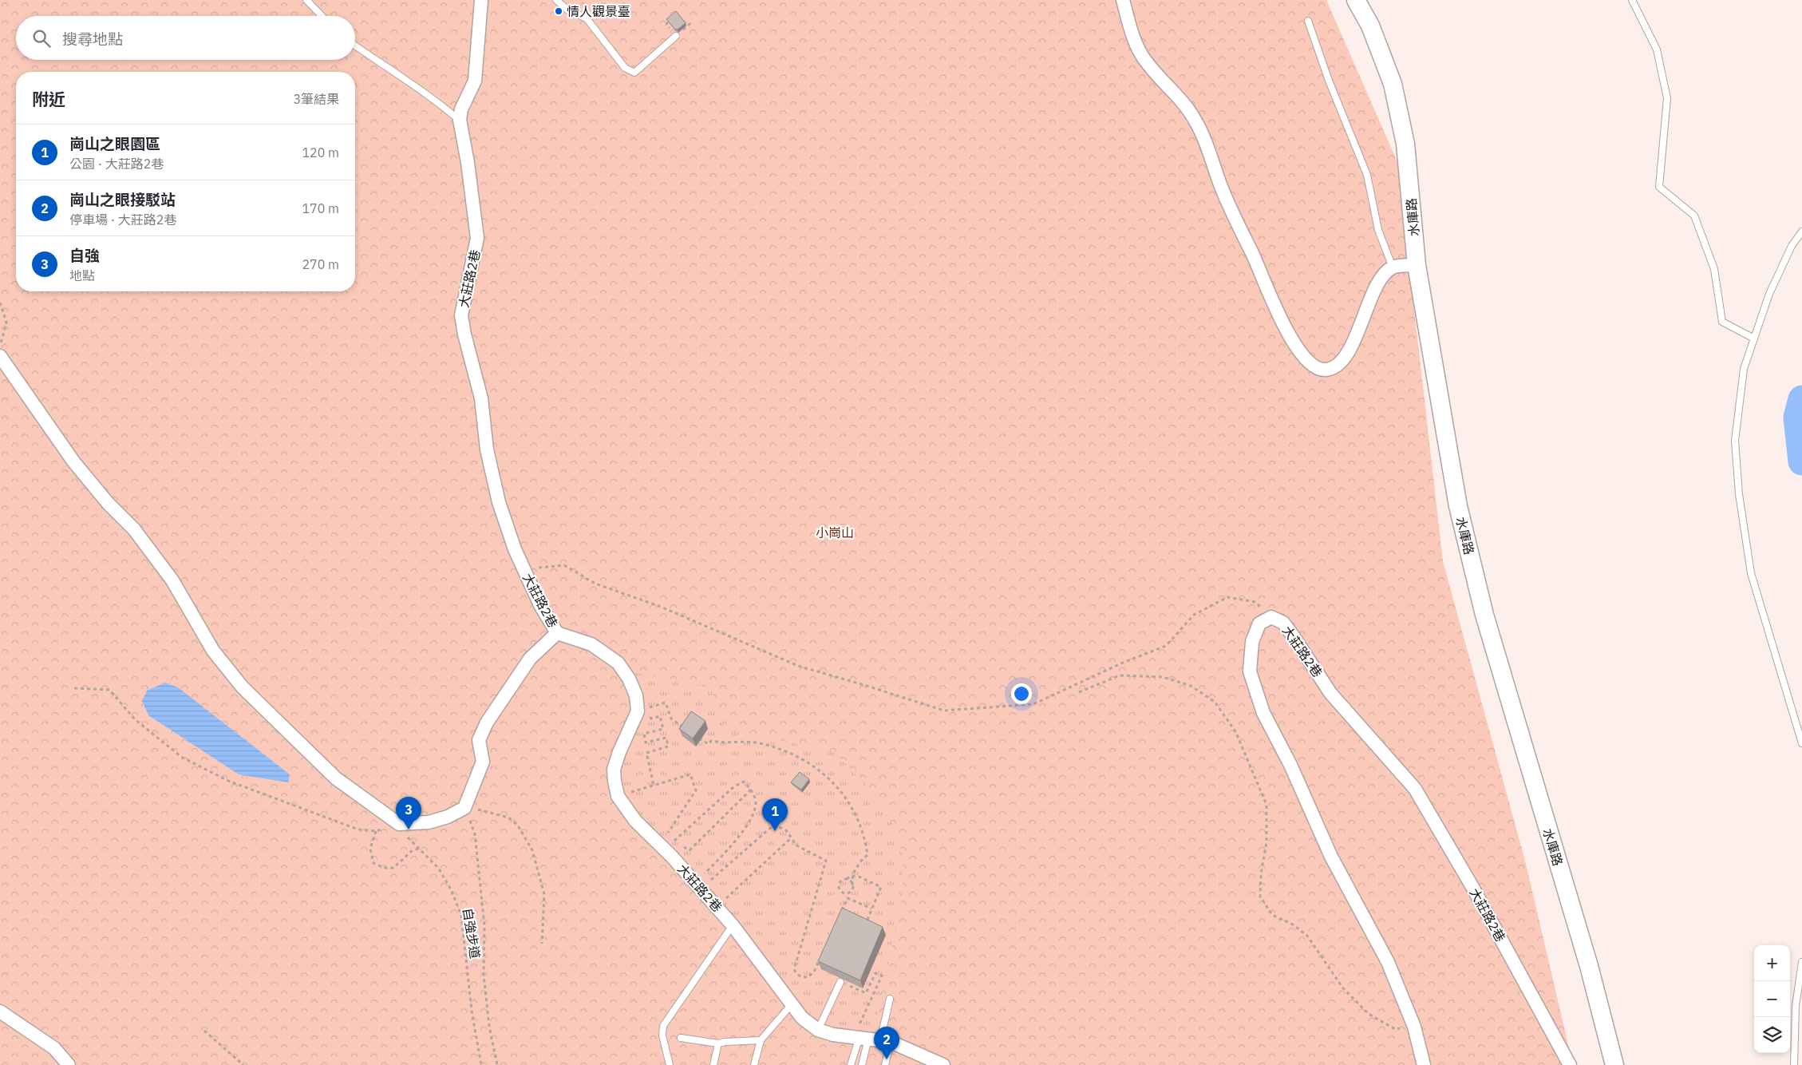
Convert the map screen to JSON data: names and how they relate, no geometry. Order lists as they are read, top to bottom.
{
  "streets": {
    "street": ["水庫路", "大莊路2巷"],
    "path": ["自強步道"]
  },
  "parks": ["小崗山"],
  "places": ["情人觀景臺"],
  "page": {
    "search": "搜尋地點",
    "heading": ["附近", "3筆結果"],
    "list": [
      {
        "mark": "1",
        "name": "崗山之眼園區",
        "note": "公園 · 大莊路2巷",
        "value": "120 m"
      },
      {
        "mark": "2",
        "name": "崗山之眼接駁站",
        "note": "停車場 · 大莊路2巷",
        "value": "170 m"
      },
      {
        "mark": "3",
        "name": "自強",
        "note": "地點",
        "value": "270 m"
      }
    ],
    "pins": ["3", "1", "2"],
    "map_buttons": ["+", "−"]
  }
}
